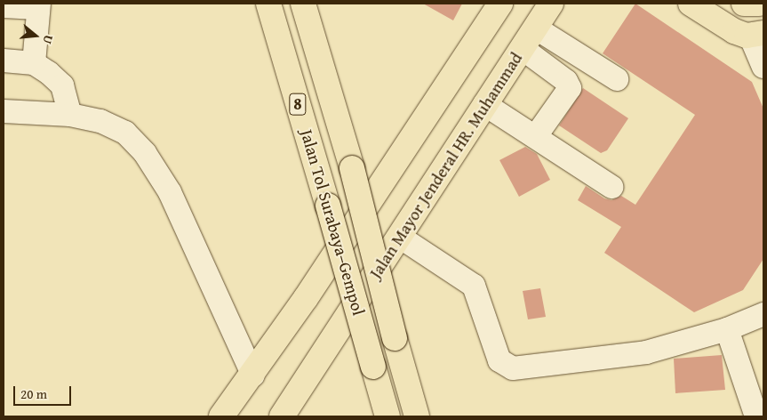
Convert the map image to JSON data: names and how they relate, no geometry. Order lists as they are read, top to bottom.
{
  "streets": {
    "main road": ["8", "Jalan Mayor Jenderal HR. Muhammad", "Jalan Tol Surabaya–Gempol"]
  },
  "scale_bar": "20 m",
  "north": "right"
}
